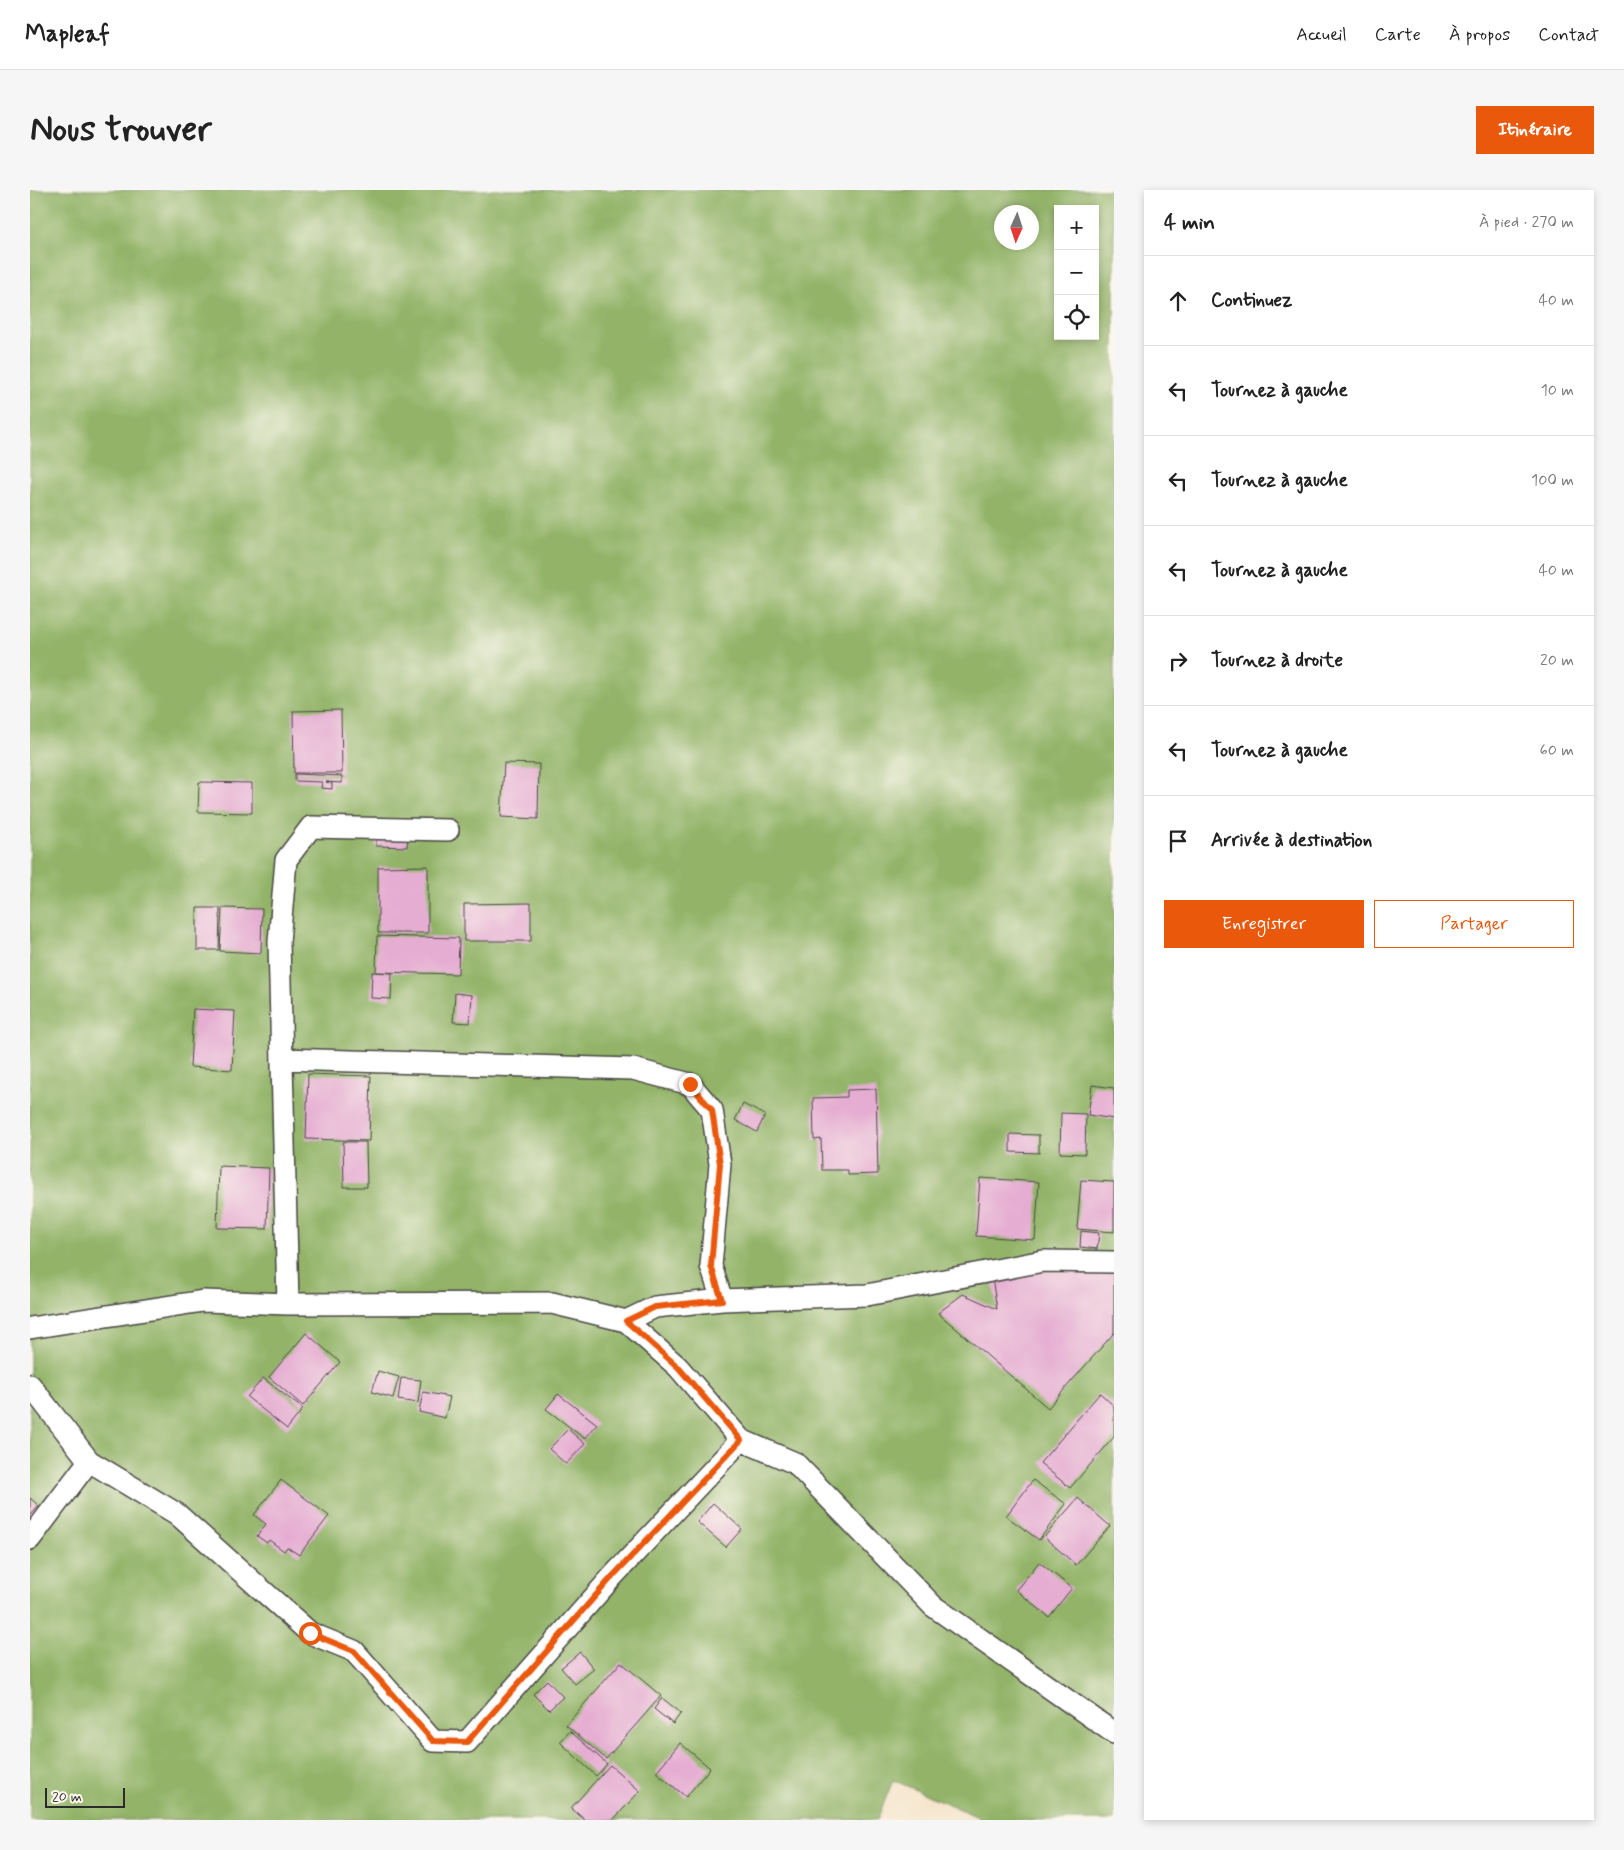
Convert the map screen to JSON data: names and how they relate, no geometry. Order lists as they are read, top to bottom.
{
  "scale_bar": "20 m",
  "north": "bottom",
  "page": {
    "header": "Mapleaf",
    "nav": [
      "Accueil",
      "Carte",
      "À propos",
      "Contact"
    ],
    "buttons": [
      "Itinéraire",
      ["Enregistrer", "Partager"]
    ],
    "title": "Nous trouver",
    "heading": ["4 min", "À pied · 270 m"],
    "map_buttons": ["+", "−"],
    "list": [
      ["Continuez", "40 m"],
      ["Tournez à gauche", "10 m"],
      ["Tournez à gauche", "100 m"],
      ["Tournez à gauche", "40 m"],
      ["Tournez à droite", "20 m"],
      ["Tournez à gauche", "60 m"],
      "Arrivée à destination"
    ],
    "scale": "20 m"
  }
}
